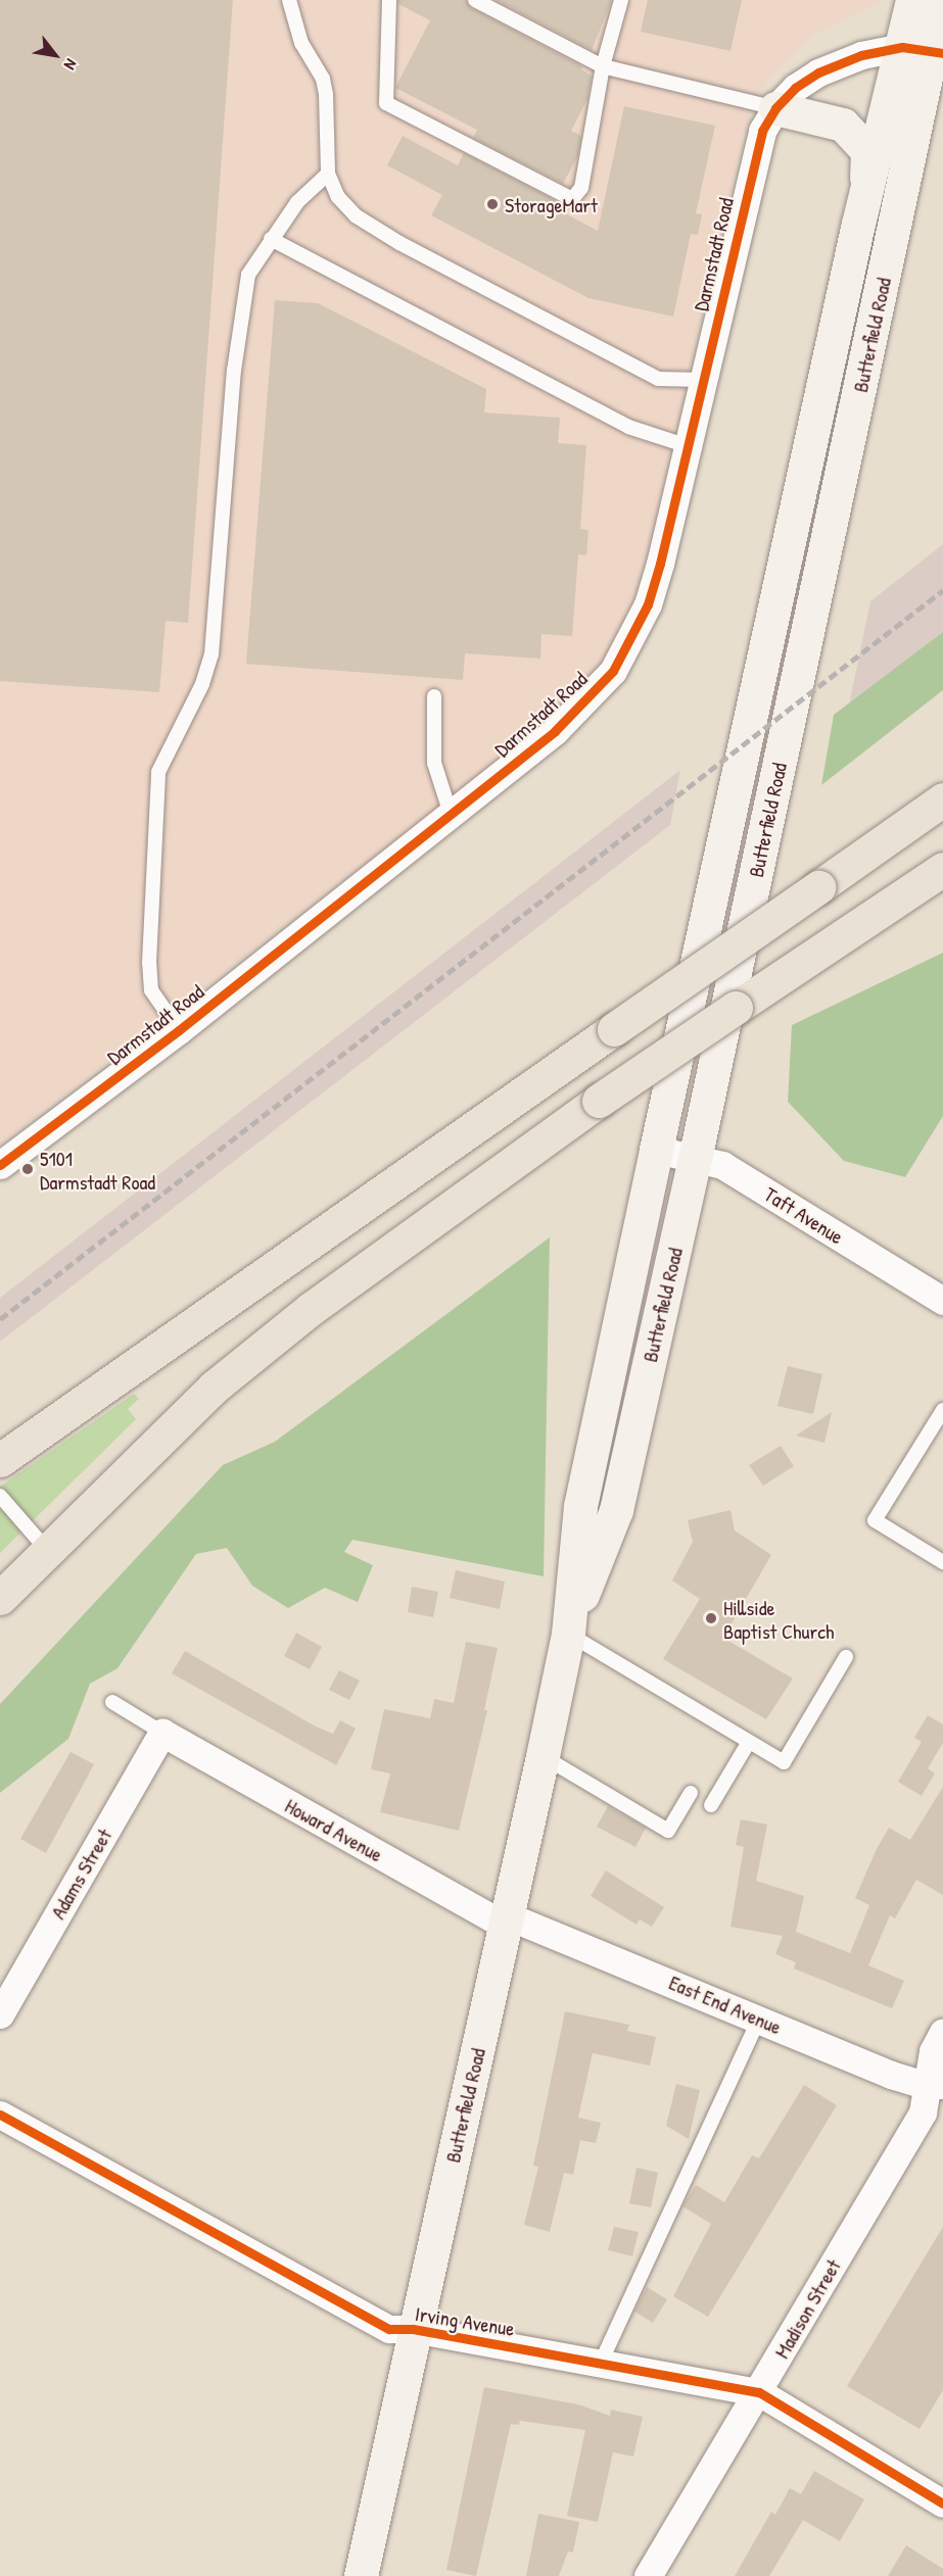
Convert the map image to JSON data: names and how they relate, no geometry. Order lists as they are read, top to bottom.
{
  "streets": {
    "main road": ["Butterfield Road"],
    "street": [
      "Darmstadt Road",
      "Taft Avenue",
      "Howard Avenue",
      "Adams Street",
      "East End Avenue",
      "Madison Street",
      "Irving Avenue"
    ]
  },
  "crossings": [
    ["Darmstadt Road", "Butterfield Road"],
    ["Butterfield Road", "Taft Avenue"],
    ["Butterfield Road", "Howard Avenue"],
    ["Butterfield Road", "East End Avenue"],
    ["Butterfield Road", "Irving Avenue"],
    ["Howard Avenue", "Adams Street"],
    ["Howard Avenue", "East End Avenue"],
    ["East End Avenue", "Madison Street"],
    ["Madison Street", "Irving Avenue"]
  ],
  "places": ["StorageMart", "5101 Darmstadt Road", "Hillside Baptist Church"],
  "north": "bottom right"
}
